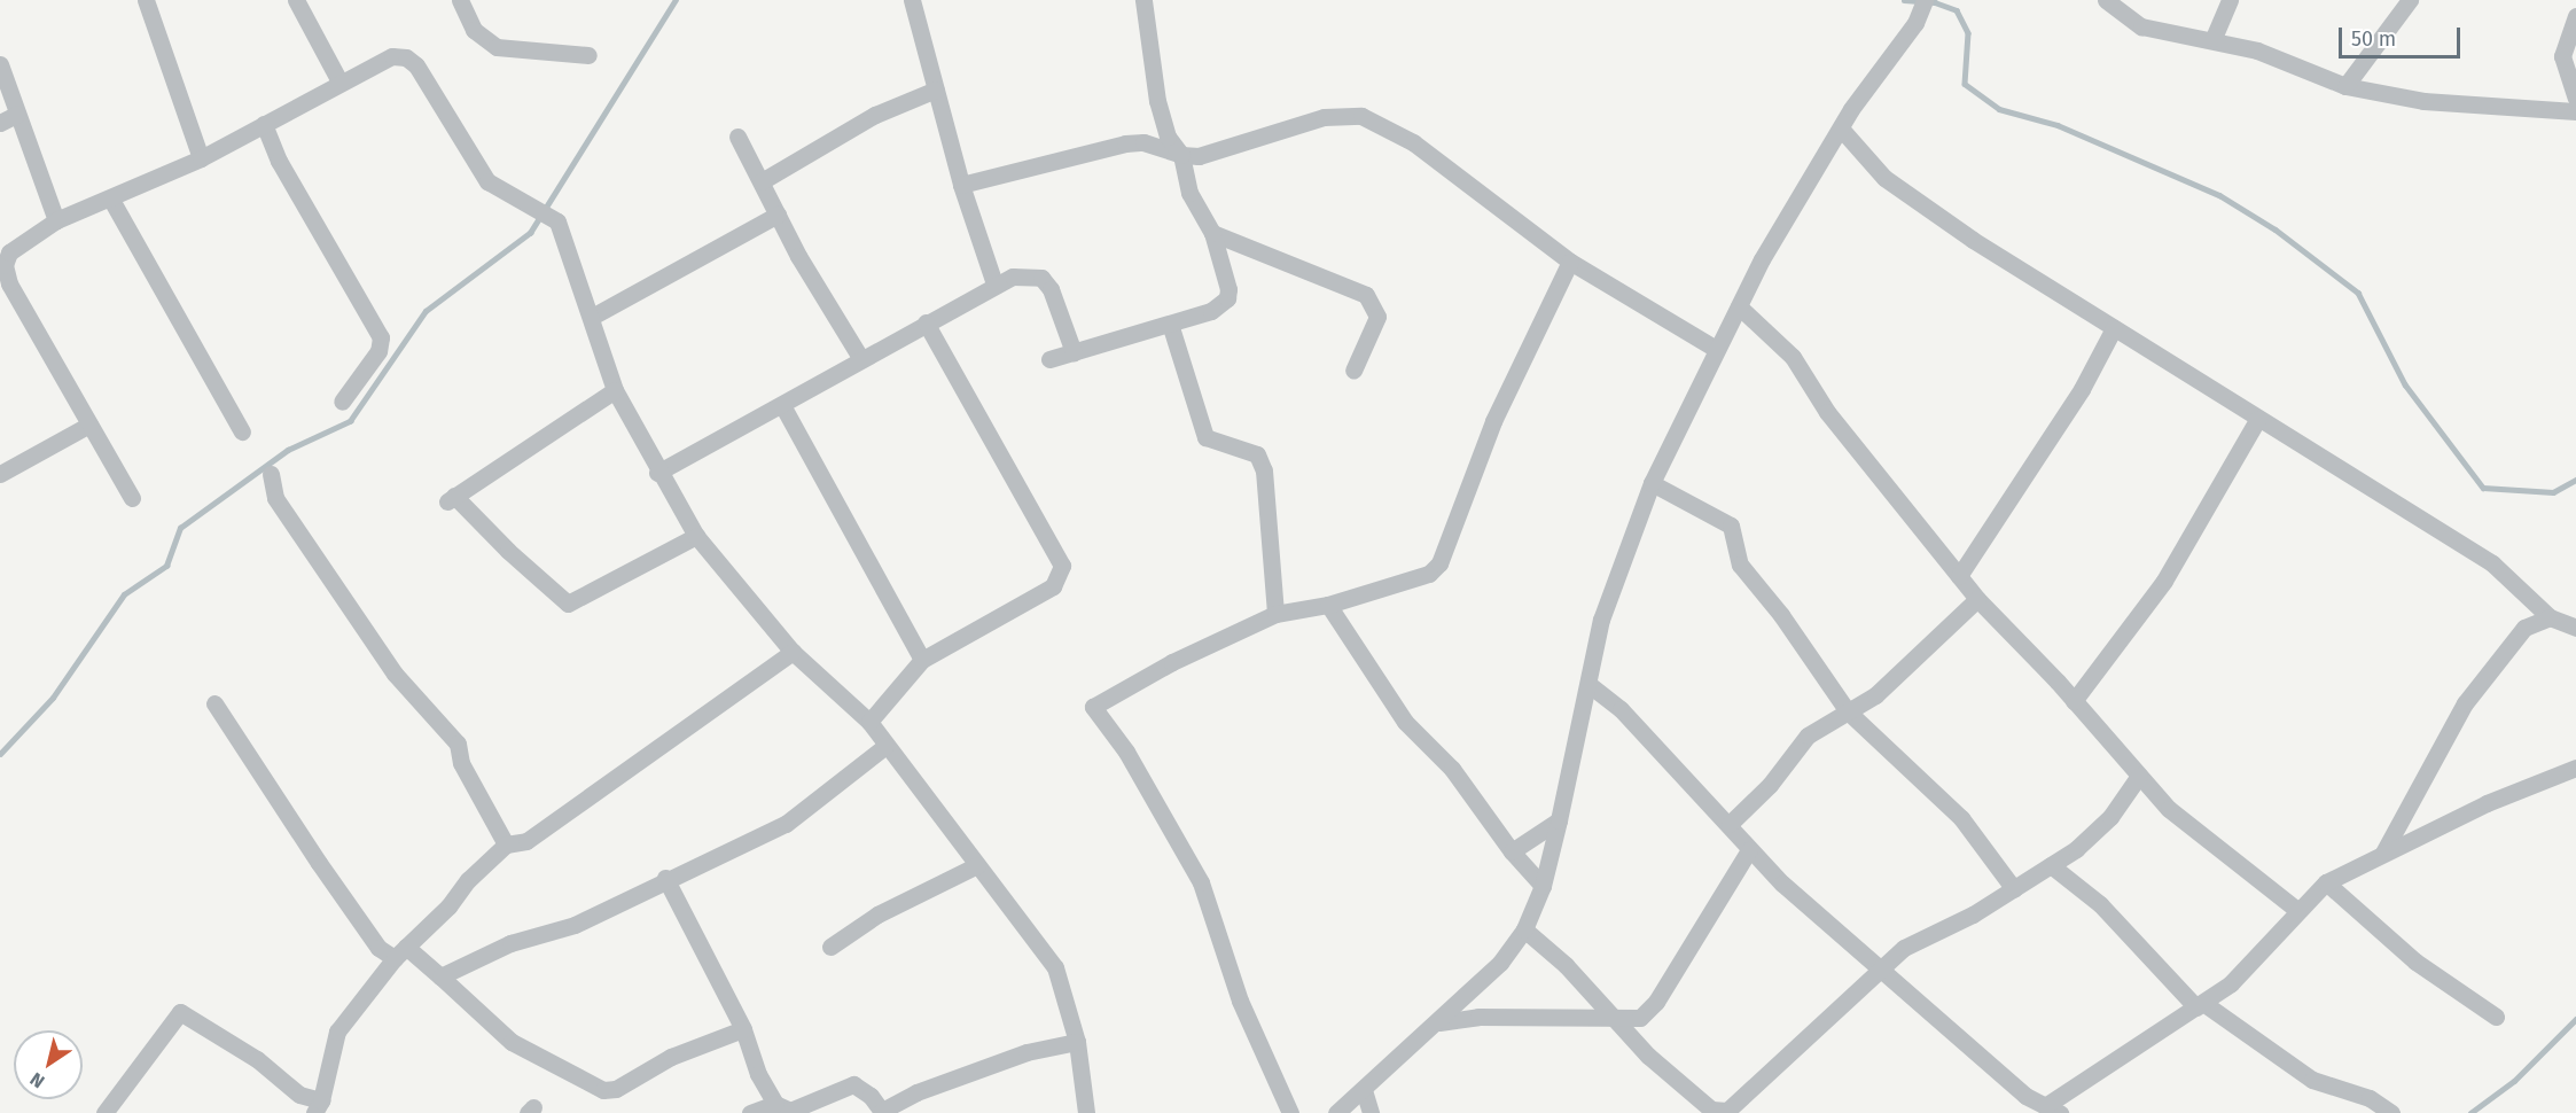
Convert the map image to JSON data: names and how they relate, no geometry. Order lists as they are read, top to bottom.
{
  "scale_bar": "50 m",
  "north": "bottom left"
}
